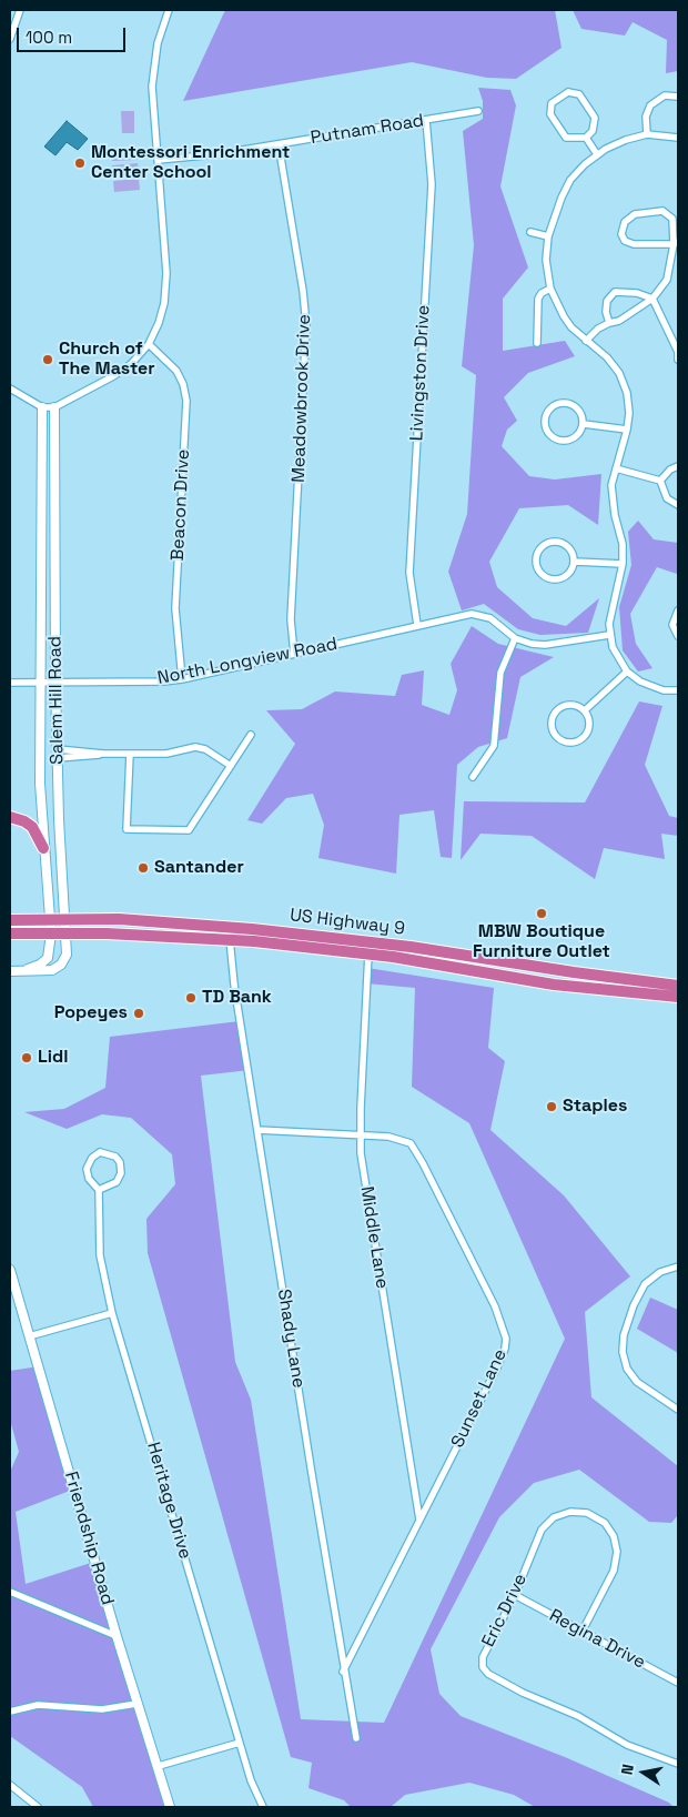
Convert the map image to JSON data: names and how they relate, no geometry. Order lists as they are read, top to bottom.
{
  "streets": {
    "highway": ["US Highway 9"],
    "street": [
      "Putnam Road",
      "Livingston Drive",
      "Meadowbrook Drive",
      "Beacon Drive",
      "North Longview Road",
      "Salem Hill Road",
      "Middle Lane",
      "Shady Lane",
      "Sunset Lane",
      "Heritage Drive",
      "Friendship Road",
      "Eric Drive",
      "Regina Drive"
    ]
  },
  "crossings": [
    ["Putnam Road", "Livingston Drive"],
    ["Putnam Road", "Meadowbrook Drive"],
    ["Livingston Drive", "North Longview Road"],
    ["Meadowbrook Drive", "North Longview Road"],
    ["Beacon Drive", "North Longview Road"],
    ["North Longview Road", "Salem Hill Road"],
    ["Salem Hill Road", "US Highway 9"],
    ["US Highway 9", "Middle Lane"],
    ["US Highway 9", "Shady Lane"],
    ["Middle Lane", "Sunset Lane"],
    ["Shady Lane", "Sunset Lane"],
    ["Eric Drive", "Regina Drive"]
  ],
  "places": [
    "Montessori Enrichment Center School",
    "Church of The Master",
    "Santander",
    "MBW Boutique Furniture Outlet",
    "TD Bank",
    "Popeyes",
    "Lidl",
    "Staples"
  ],
  "scale_bar": "100 m",
  "north": "left"
}
